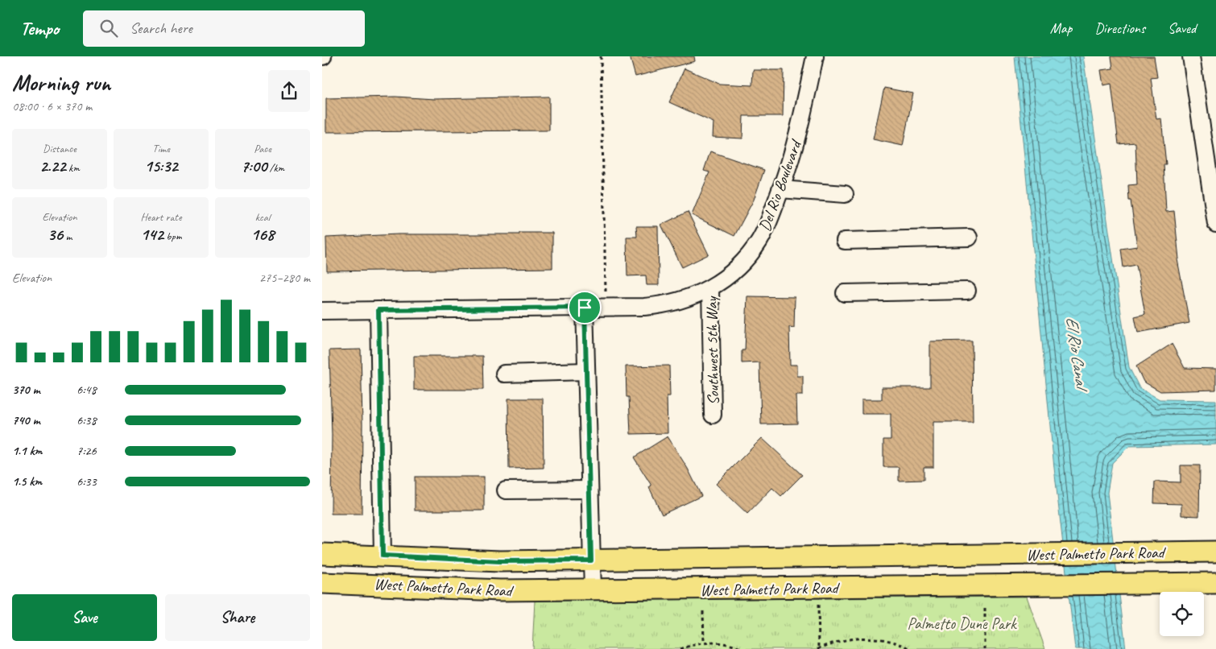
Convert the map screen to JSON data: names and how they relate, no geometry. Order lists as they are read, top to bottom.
{
  "streets": {
    "main road": ["West Palmetto Park Road"],
    "street": ["Del Rio Boulevard", "Southwest 5th Way"]
  },
  "crossings": [
    ["Del Rio Boulevard", "Southwest 5th Way"]
  ],
  "water": ["El Rio Canal"],
  "parks": ["Palmetto Dune Park"],
  "page": {
    "header": "Tempo",
    "search": "Search here",
    "nav": ["Map", "Directions", "Saved"],
    "heading": ["Morning run", "08:00 · 6 × 370 m"],
    "stats": [
      ["Distance", "2.22 km"],
      ["Time", "15:32"],
      ["Pace", "7:00 /km"],
      ["Elevation", "36 m"],
      ["Heart rate", "142 bpm"],
      ["kcal", "168"]
    ],
    "chart": ["Elevation", "275–280 m"],
    "list": [
      {
        "name": "370 m",
        "note": "6:48"
      },
      {
        "name": "740 m",
        "note": "6:38"
      },
      {
        "name": "1.1 km",
        "note": "7:26"
      },
      {
        "name": "1.5 km",
        "note": "6:33"
      }
    ],
    "buttons": ["Save", "Share"]
  }
}
